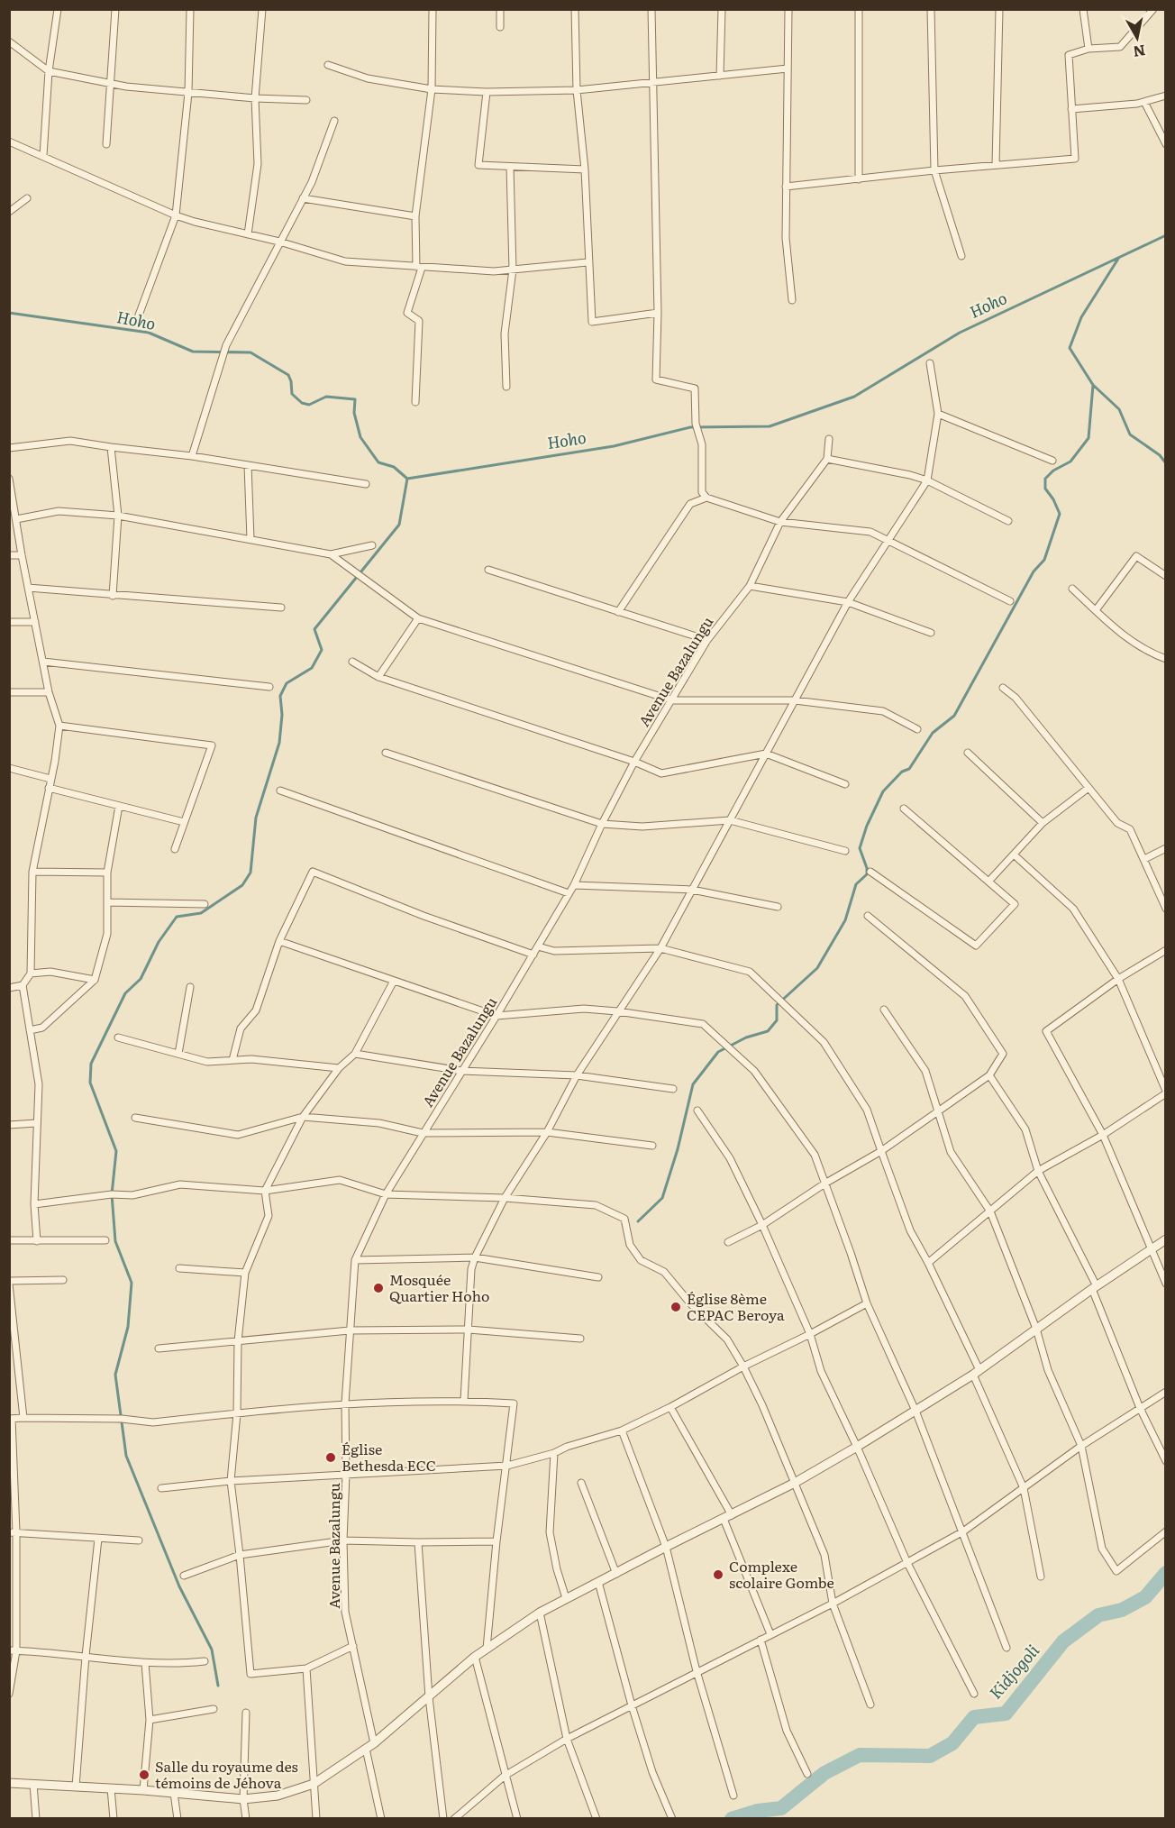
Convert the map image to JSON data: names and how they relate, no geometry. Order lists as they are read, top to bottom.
{
  "streets": {
    "street": ["Avenue Bazalungu"]
  },
  "water": ["Hoho", "Kidjogoli"],
  "places": [
    "Mosquée Quartier Hoho",
    "Église 8ème CEPAC Beroya",
    "Église Bethesda ECC",
    "Complexe scolaire Gombe",
    "Salle du royaume des témoins de Jéhova"
  ],
  "north": "bottom"
}
